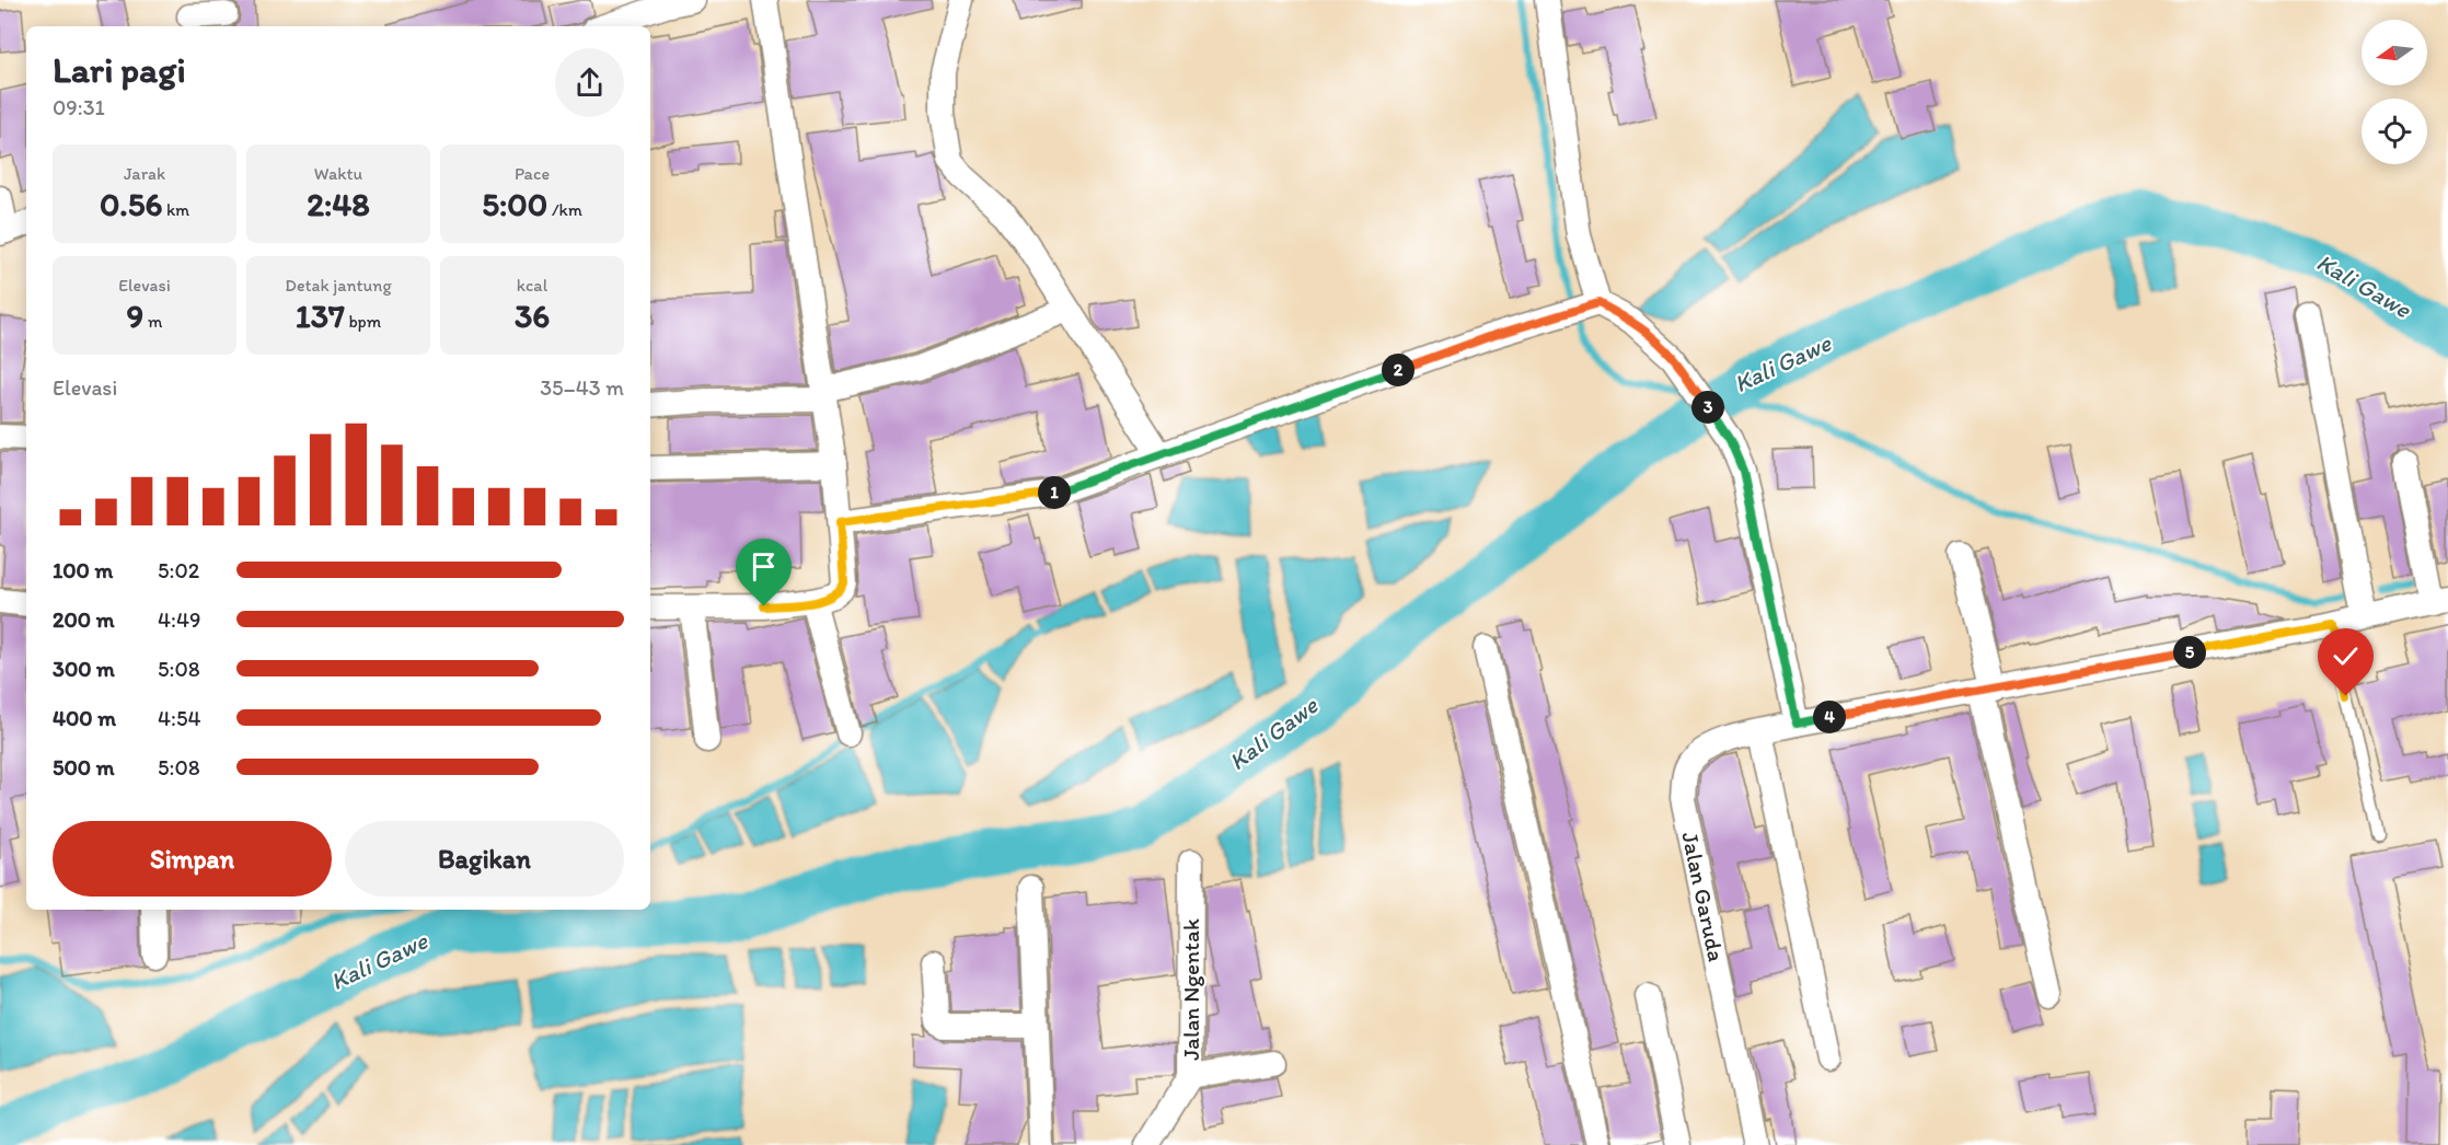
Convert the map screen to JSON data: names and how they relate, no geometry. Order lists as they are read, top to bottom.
{
  "streets": {
    "street": ["Jalan Garuda", "Jalan Ngentak"]
  },
  "water": ["Kali Gawe"],
  "north": "left",
  "page": {
    "heading": ["Lari pagi", "09:31"],
    "stats": [
      ["Jarak", "0.56 km"],
      ["Waktu", "2:48"],
      ["Pace", "5:00 /km"],
      ["Elevasi", "9 m"],
      ["Detak jantung", "137 bpm"],
      ["kcal", "36"]
    ],
    "pins": [
      "2",
      "3",
      "1",
      "5",
      "4"
    ],
    "chart": ["Elevasi", "35–43 m"],
    "list": [
      {
        "name": "100 m",
        "note": "5:02"
      },
      {
        "name": "200 m",
        "note": "4:49"
      },
      {
        "name": "300 m",
        "note": "5:08"
      },
      {
        "name": "400 m",
        "note": "4:54"
      },
      {
        "name": "500 m",
        "note": "5:08"
      }
    ],
    "buttons": ["Simpan", "Bagikan"]
  }
}
